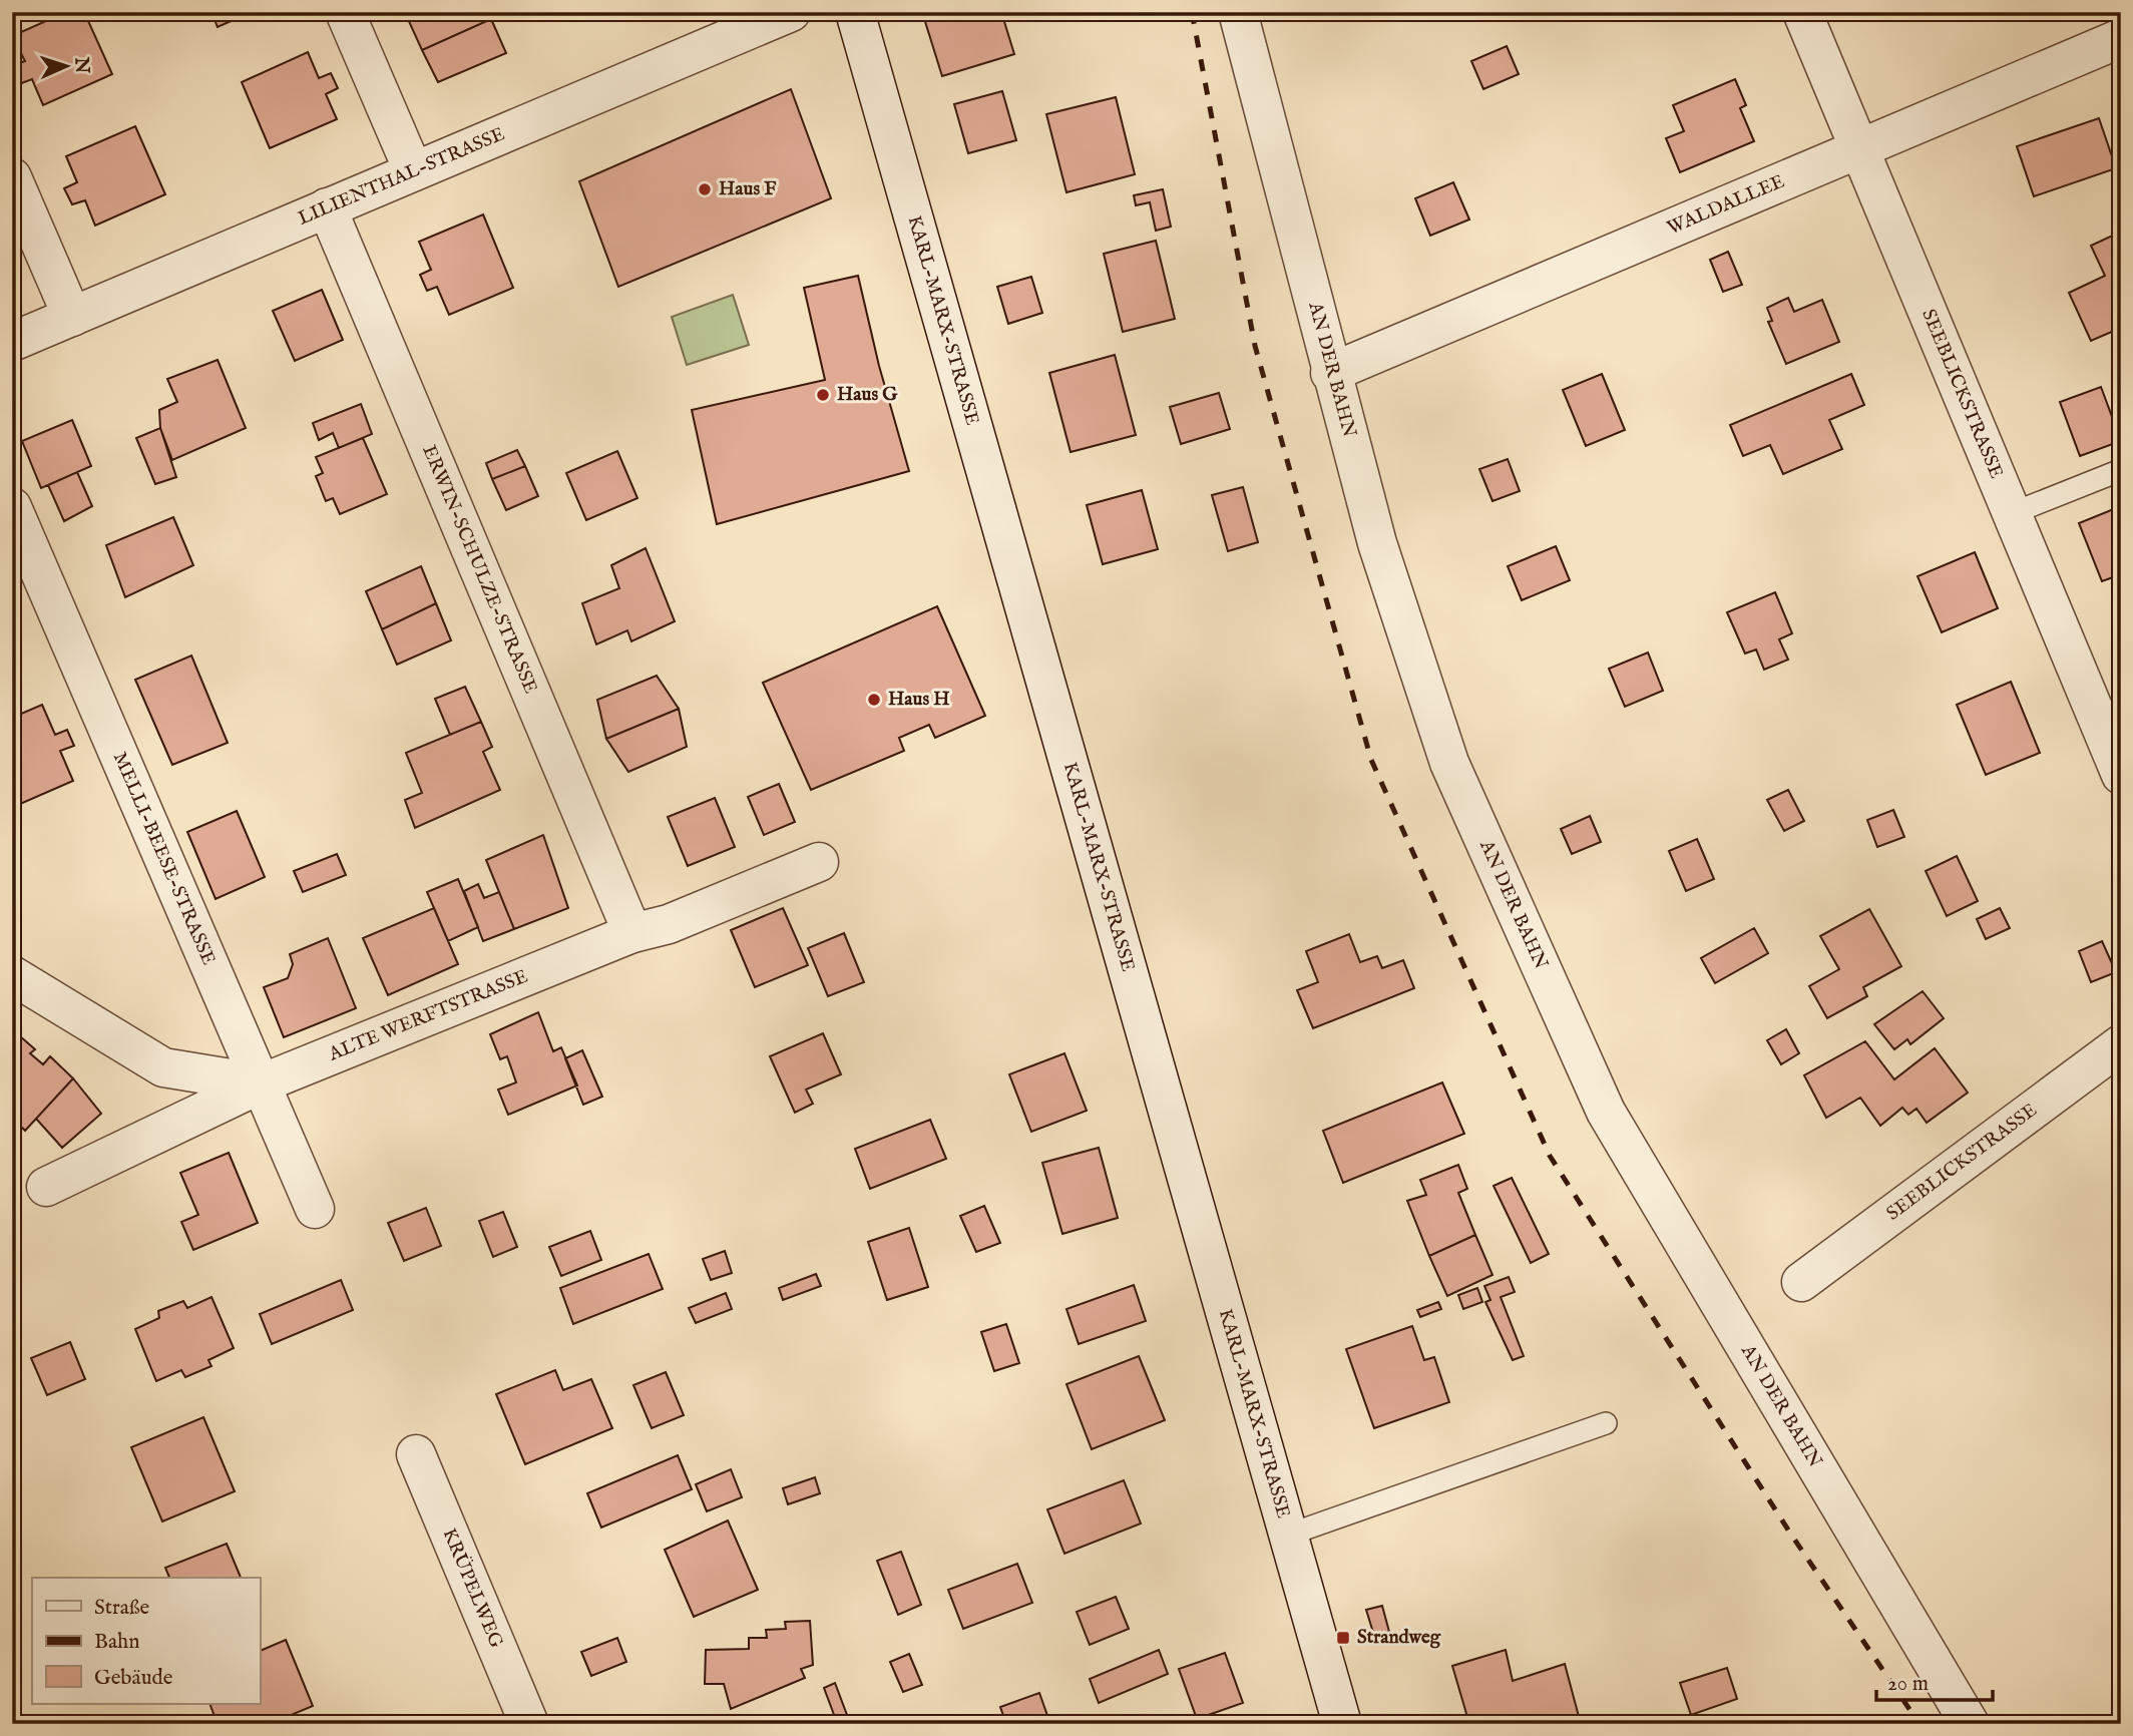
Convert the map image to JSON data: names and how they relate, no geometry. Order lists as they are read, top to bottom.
{
  "streets": {
    "street": [
      "LILIENTHAL-STRASSE",
      "WALDALLEE",
      "KARL-MARX-STRASSE",
      "AN DER BAHN",
      "SEEBLICKSTRASSE",
      "ERWIN-SCHULZE-STRASSE",
      "MELLI-BEESE-STRASSE",
      "ALTE WERFTSTRASSE",
      "KRÜPELWEG"
    ]
  },
  "crossings": [
    ["LILIENTHAL-STRASSE", "ERWIN-SCHULZE-STRASSE"],
    ["WALDALLEE", "AN DER BAHN"],
    ["WALDALLEE", "SEEBLICKSTRASSE"],
    ["ERWIN-SCHULZE-STRASSE", "ALTE WERFTSTRASSE"],
    ["MELLI-BEESE-STRASSE", "ALTE WERFTSTRASSE"]
  ],
  "places": {
    "other": ["Haus F", "Haus G", "Haus H"],
    "transit": ["Strandweg"]
  },
  "legend": ["Straße", "Bahn", "Gebäude"],
  "scale_bar": "20 m",
  "north": "right"
}
